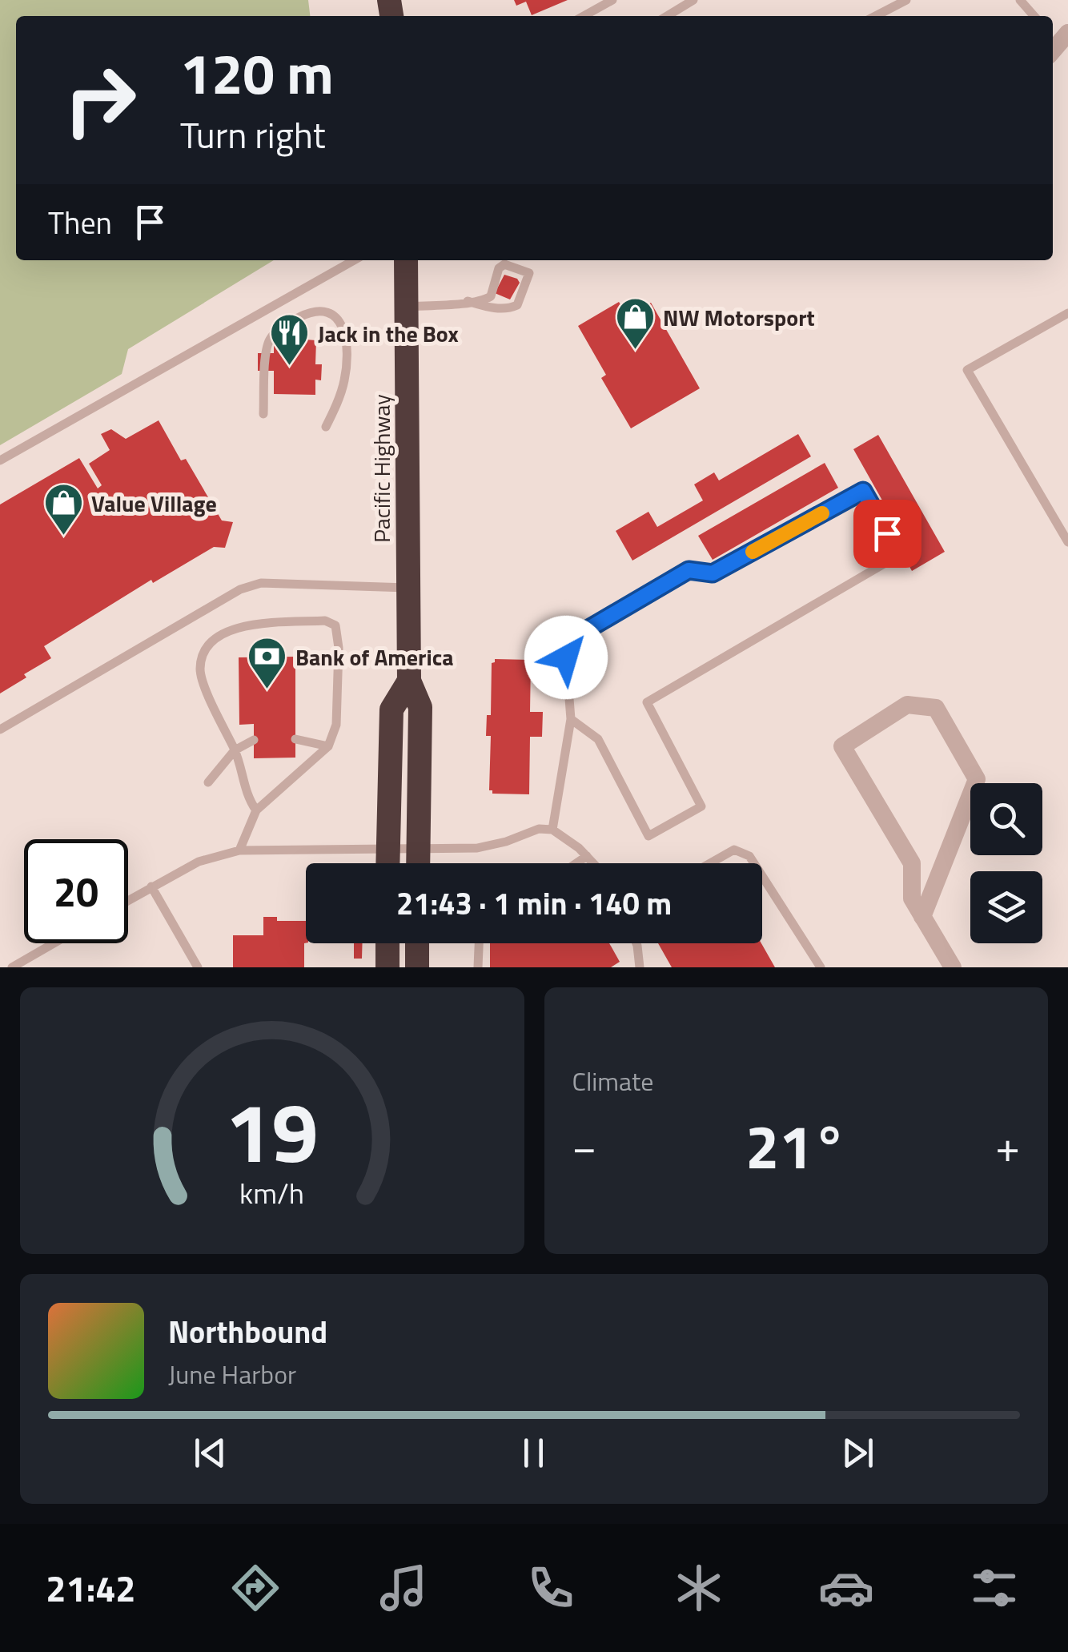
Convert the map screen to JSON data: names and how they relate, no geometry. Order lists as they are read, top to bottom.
{
  "streets": {
    "highway": ["Pacific Highway"]
  },
  "places": {
    "shop": ["NW Motorsport", "Value Village"],
    "restaurant": ["Jack in the Box"],
    "bank": ["Bank of America"]
  },
  "page": {
    "turn": ["120 m", "Turn right"],
    "then": "Then",
    "limit": "20",
    "trip": "21:43 · 1 min · 140 m",
    "tile": "Climate",
    "heat": ["−", "21°", "+"],
    "song": ["Northbound", "June Harbor"],
    "tabs": "21:42",
    "gauge": ["19", "km/h"]
  }
}
